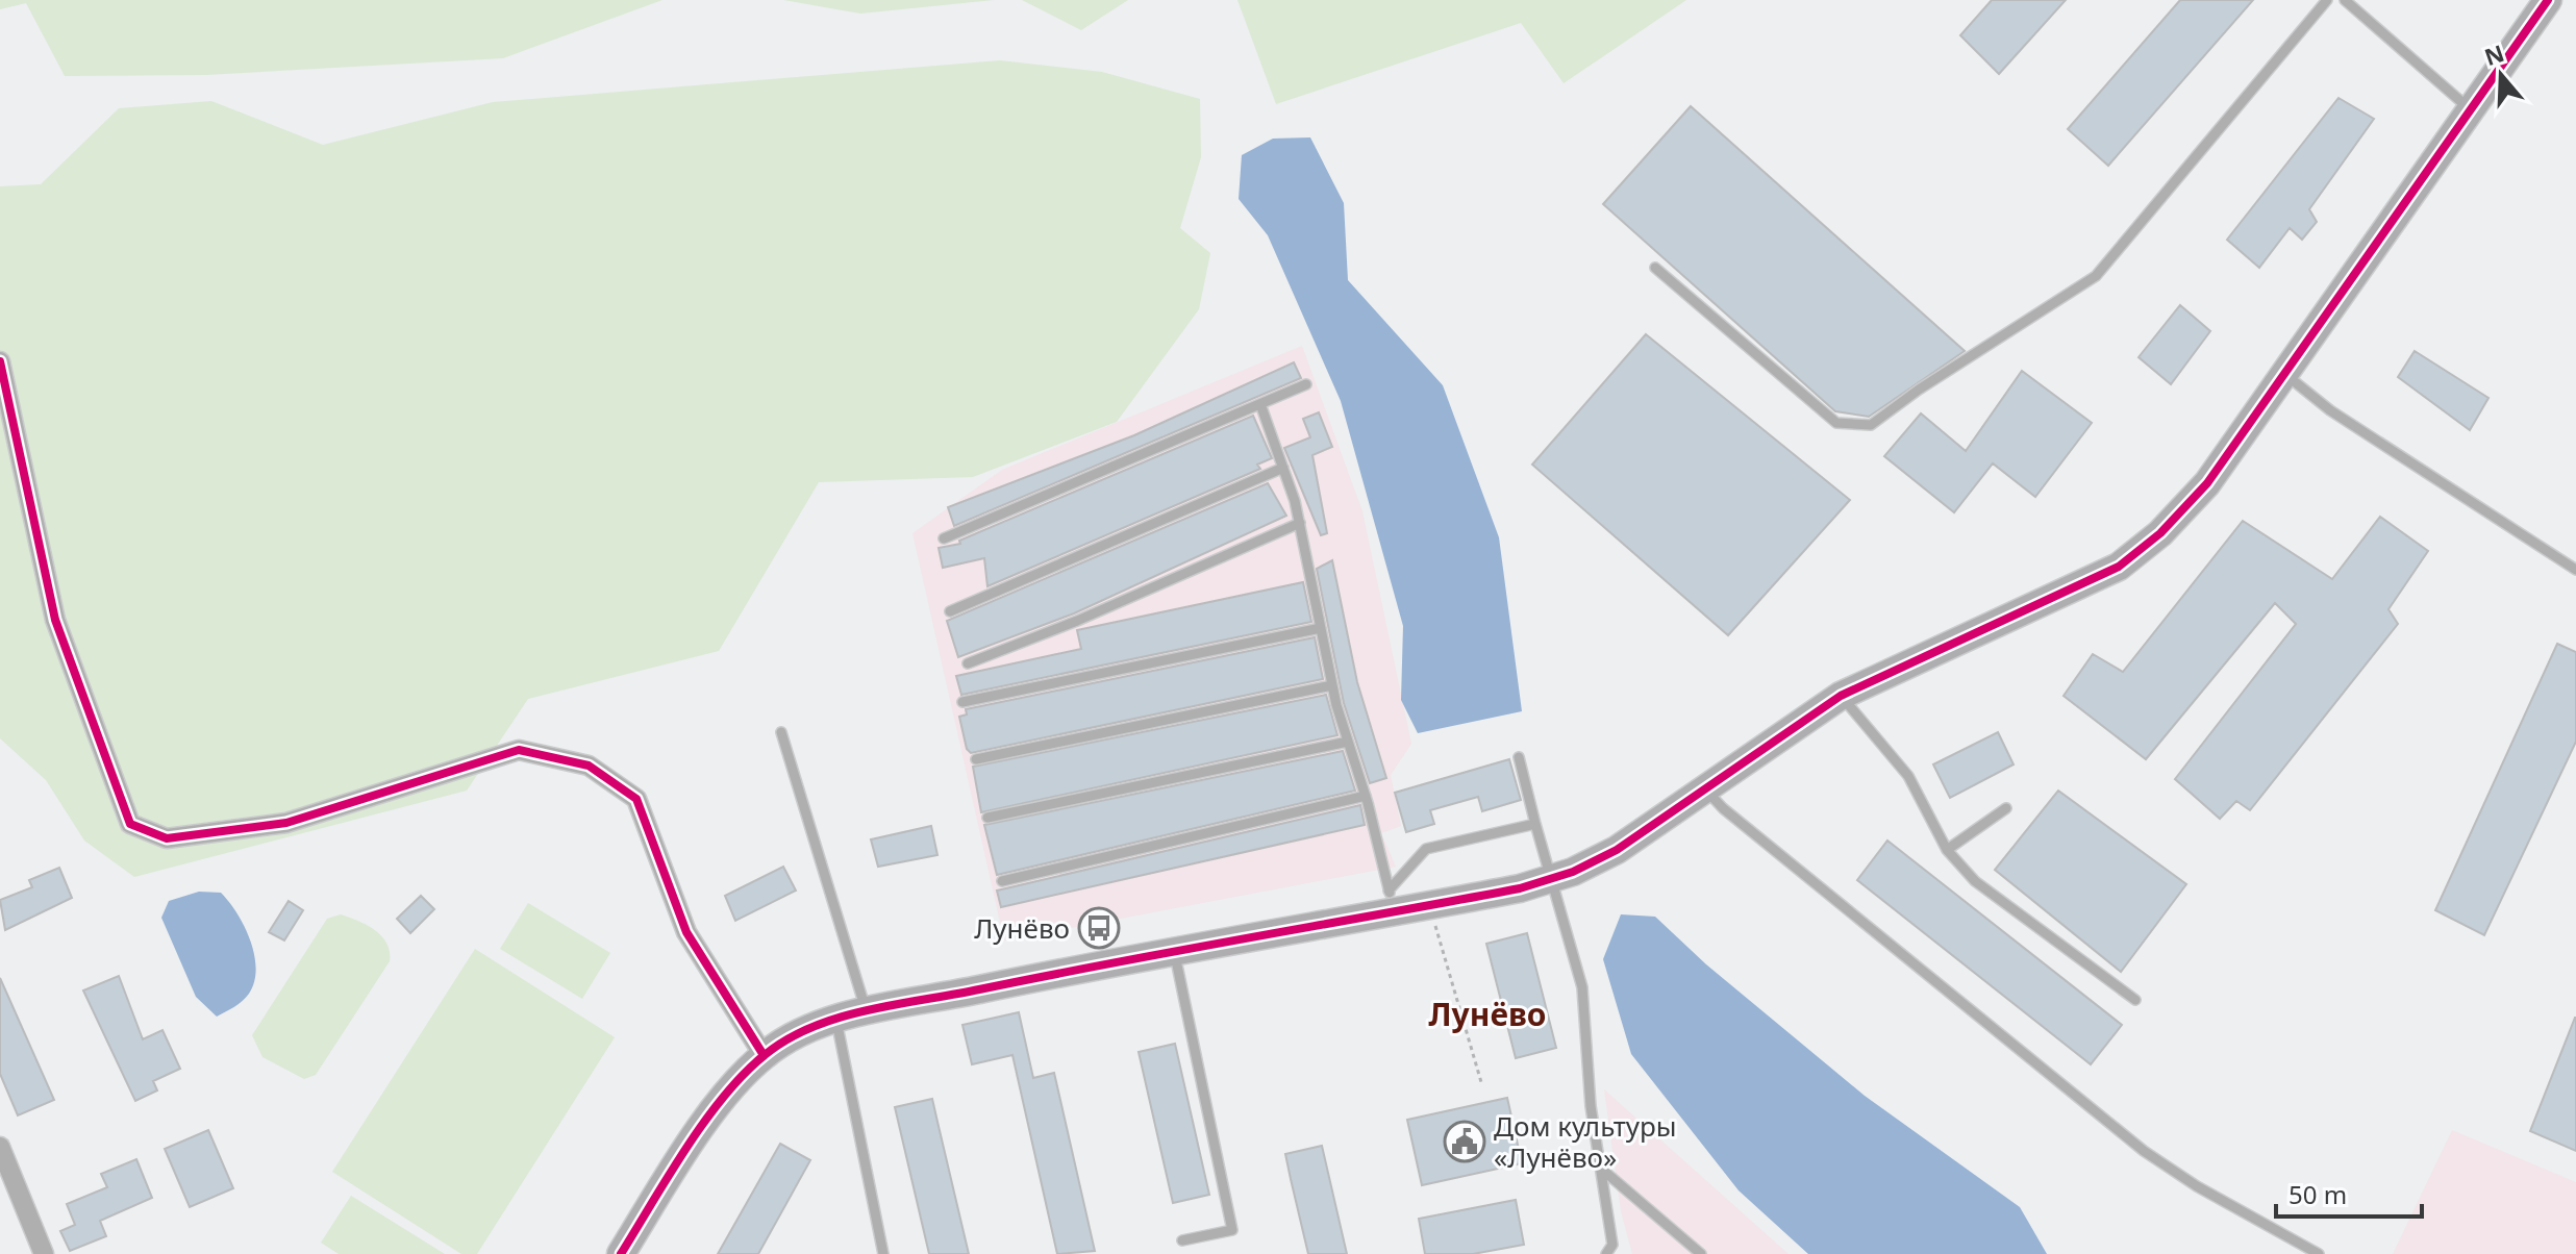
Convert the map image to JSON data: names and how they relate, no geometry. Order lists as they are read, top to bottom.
{
  "districts": ["Лунёво"],
  "places": {
    "bus stop": ["Лунёво"],
    "public building": ["Дом культуры «Лунёво»"]
  },
  "scale_bar": "50 m",
  "north": "top"
}
